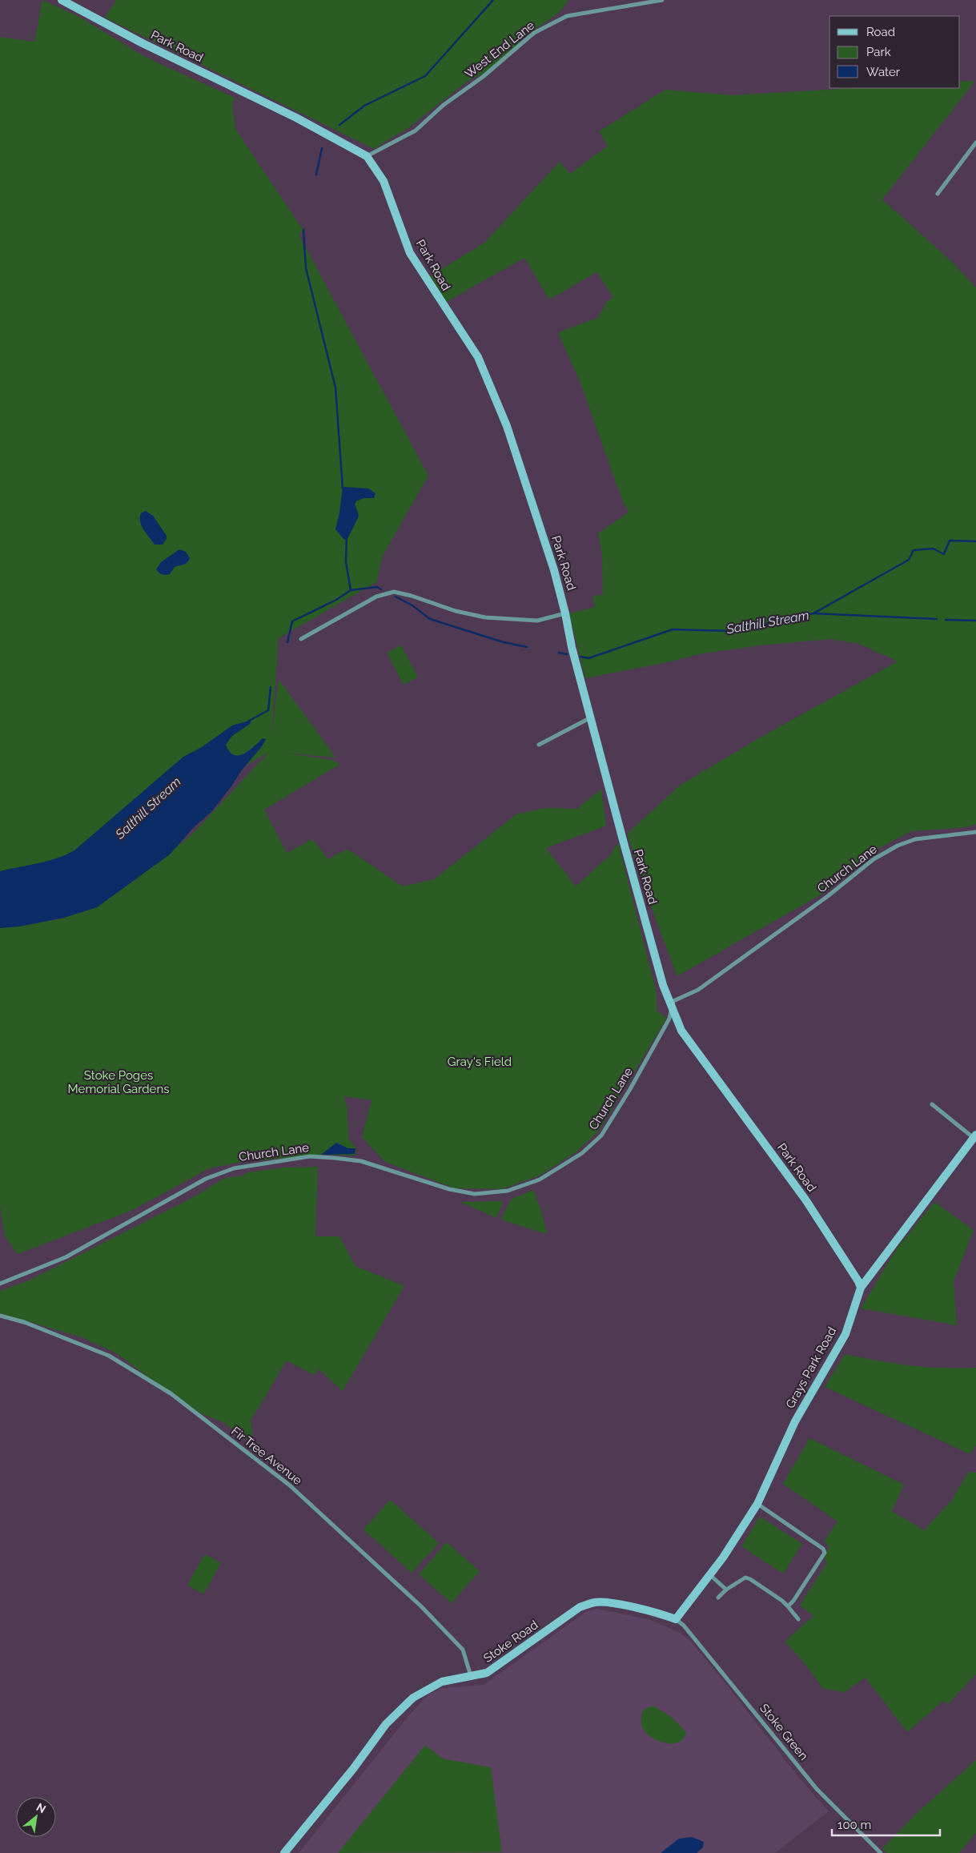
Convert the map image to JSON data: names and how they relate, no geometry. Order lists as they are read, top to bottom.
{
  "streets": {
    "main road": ["Park Road", "Grays Park Road", "Stoke Road"],
    "street": [
      "West End Lane",
      "Church Lane",
      "Fir Tree Avenue",
      "Stoke Green"
    ]
  },
  "crossings": [
    ["Park Road", "West End Lane"],
    ["Park Road", "Church Lane"],
    ["Park Road", "Grays Park Road"],
    ["Grays Park Road", "Stoke Road"],
    ["Grays Park Road", "Stoke Green"],
    ["Fir Tree Avenue", "Stoke Road"],
    ["Stoke Road", "Stoke Green"]
  ],
  "water": ["Salthill Stream"],
  "parks": ["Gray's Field", "Stoke Poges Memorial Gardens"],
  "legend": ["Road", "Park", "Water"],
  "scale_bar": "100 m",
  "north": "top right"
}
